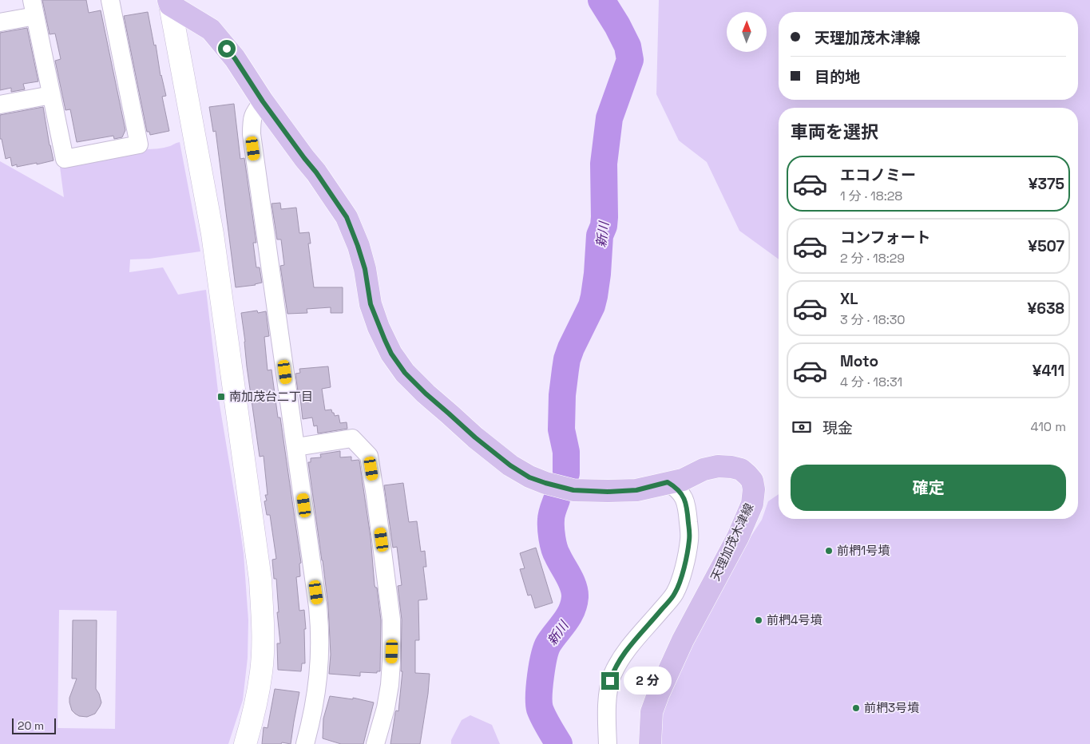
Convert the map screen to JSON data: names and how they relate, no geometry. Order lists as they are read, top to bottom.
{
  "streets": {
    "main road": ["天理加茂木津線"]
  },
  "water": ["新川"],
  "places": {
    "transit": ["南加茂台二丁目"],
    "other": ["前椚1号墳", "前椚4号墳", "前椚3号墳"]
  },
  "scale_bar": "20 m",
  "north": "top",
  "page": {
    "banner": ["天理加茂木津線", "目的地"],
    "heading": "車両を選択",
    "list": [
      {
        "name": "エコノミー",
        "note": "1 分 · 18:28",
        "value": "¥375"
      },
      {
        "name": "コンフォート",
        "note": "2 分 · 18:29",
        "value": "¥507"
      },
      {
        "name": "XL",
        "note": "3 分 · 18:30",
        "value": "¥638"
      },
      {
        "name": "Moto",
        "note": "4 分 · 18:31",
        "value": "¥411"
      }
    ],
    "pay": ["現金", "410 m"],
    "buttons": "確定",
    "bubble": "2 分",
    "scale": "20 m"
  }
}
